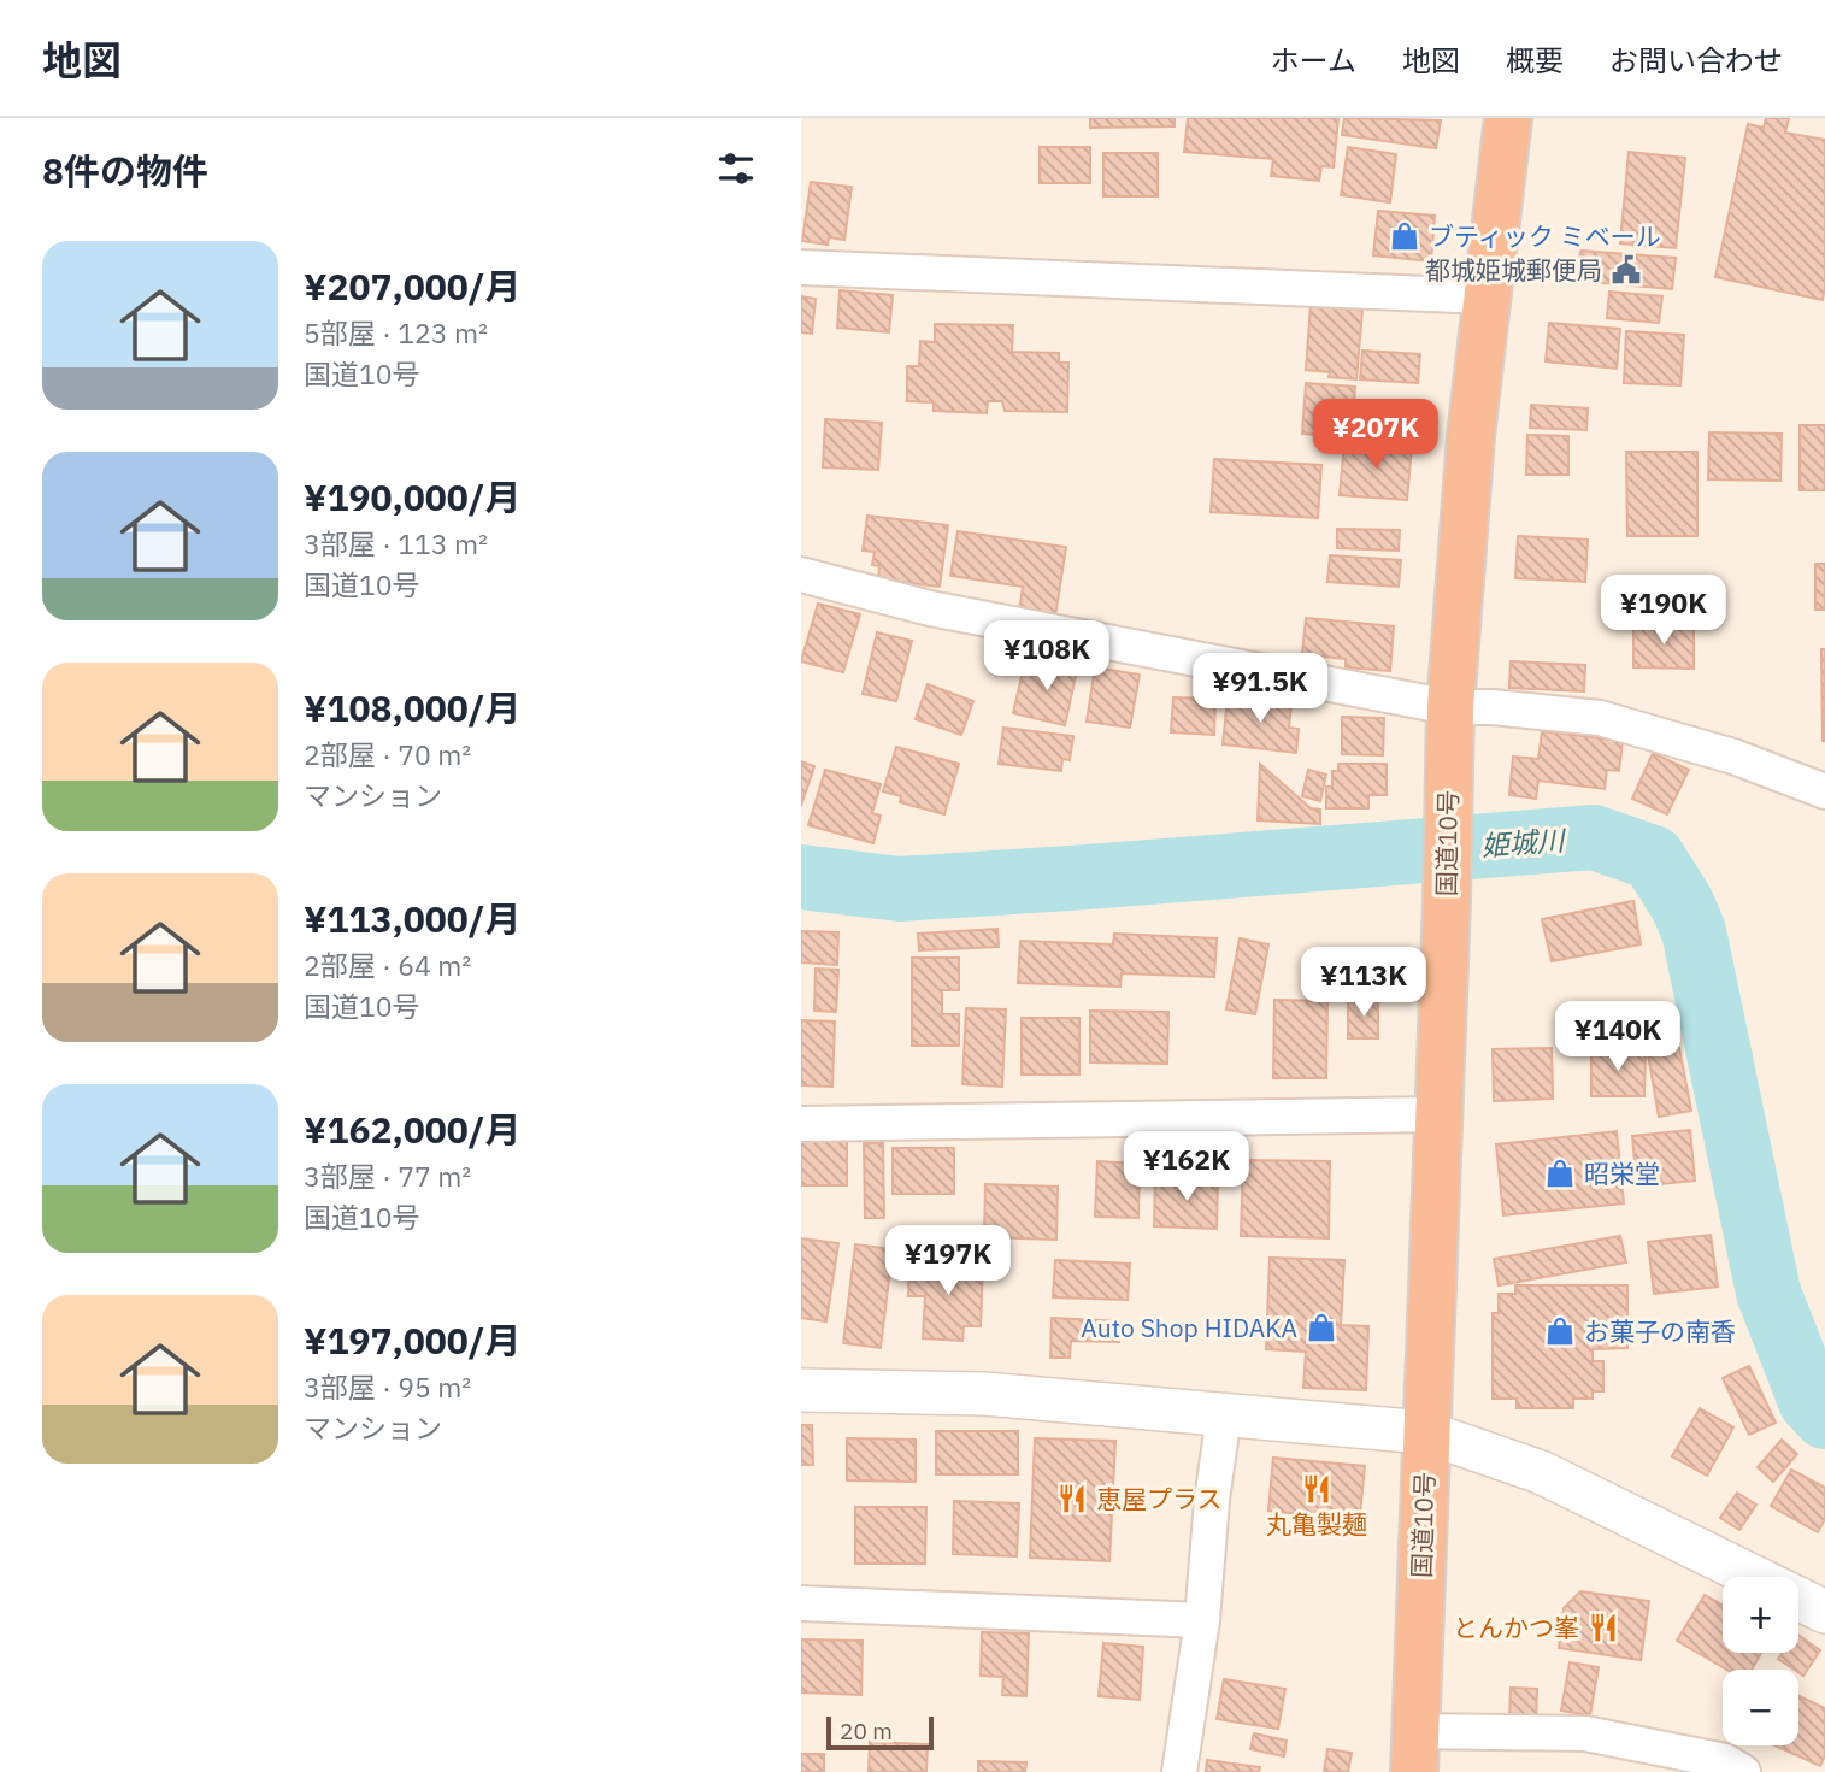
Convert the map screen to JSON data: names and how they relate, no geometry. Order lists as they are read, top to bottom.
{
  "streets": {
    "highway": ["国道10号"]
  },
  "water": ["姫城川"],
  "places": {
    "shop": [
      "ブティック ミベール",
      "昭栄堂",
      "Auto Shop HIDAKA",
      "お菓子の南香"
    ],
    "public building": ["都城姫城郵便局"],
    "restaurant": ["丸亀製麺", "恵屋プラス", "とんかつ峯"]
  },
  "scale_bar": "20 m",
  "page": {
    "header": "地図",
    "nav": [
      "ホーム",
      "地図",
      "概要",
      "お問い合わせ"
    ],
    "heading": "8件の物件",
    "list": [
      {
        "name": "¥207,000/月",
        "note": "5部屋 · 123 m² · 国道10号"
      },
      {
        "name": "¥190,000/月",
        "note": "3部屋 · 113 m² · 国道10号"
      },
      {
        "name": "¥108,000/月",
        "note": "2部屋 · 70 m² · マンション"
      },
      {
        "name": "¥113,000/月",
        "note": "2部屋 · 64 m² · 国道10号"
      },
      {
        "name": "¥162,000/月",
        "note": "3部屋 · 77 m² · 国道10号"
      },
      {
        "name": "¥197,000/月",
        "note": "3部屋 · 95 m² · マンション"
      }
    ],
    "price": [
      "¥207K",
      "¥190K",
      "¥108K",
      "¥91.5K",
      "¥113K",
      "¥140K",
      "¥162K",
      "¥197K"
    ],
    "map_buttons": ["+", "−"],
    "scale": "20 m"
  }
}
